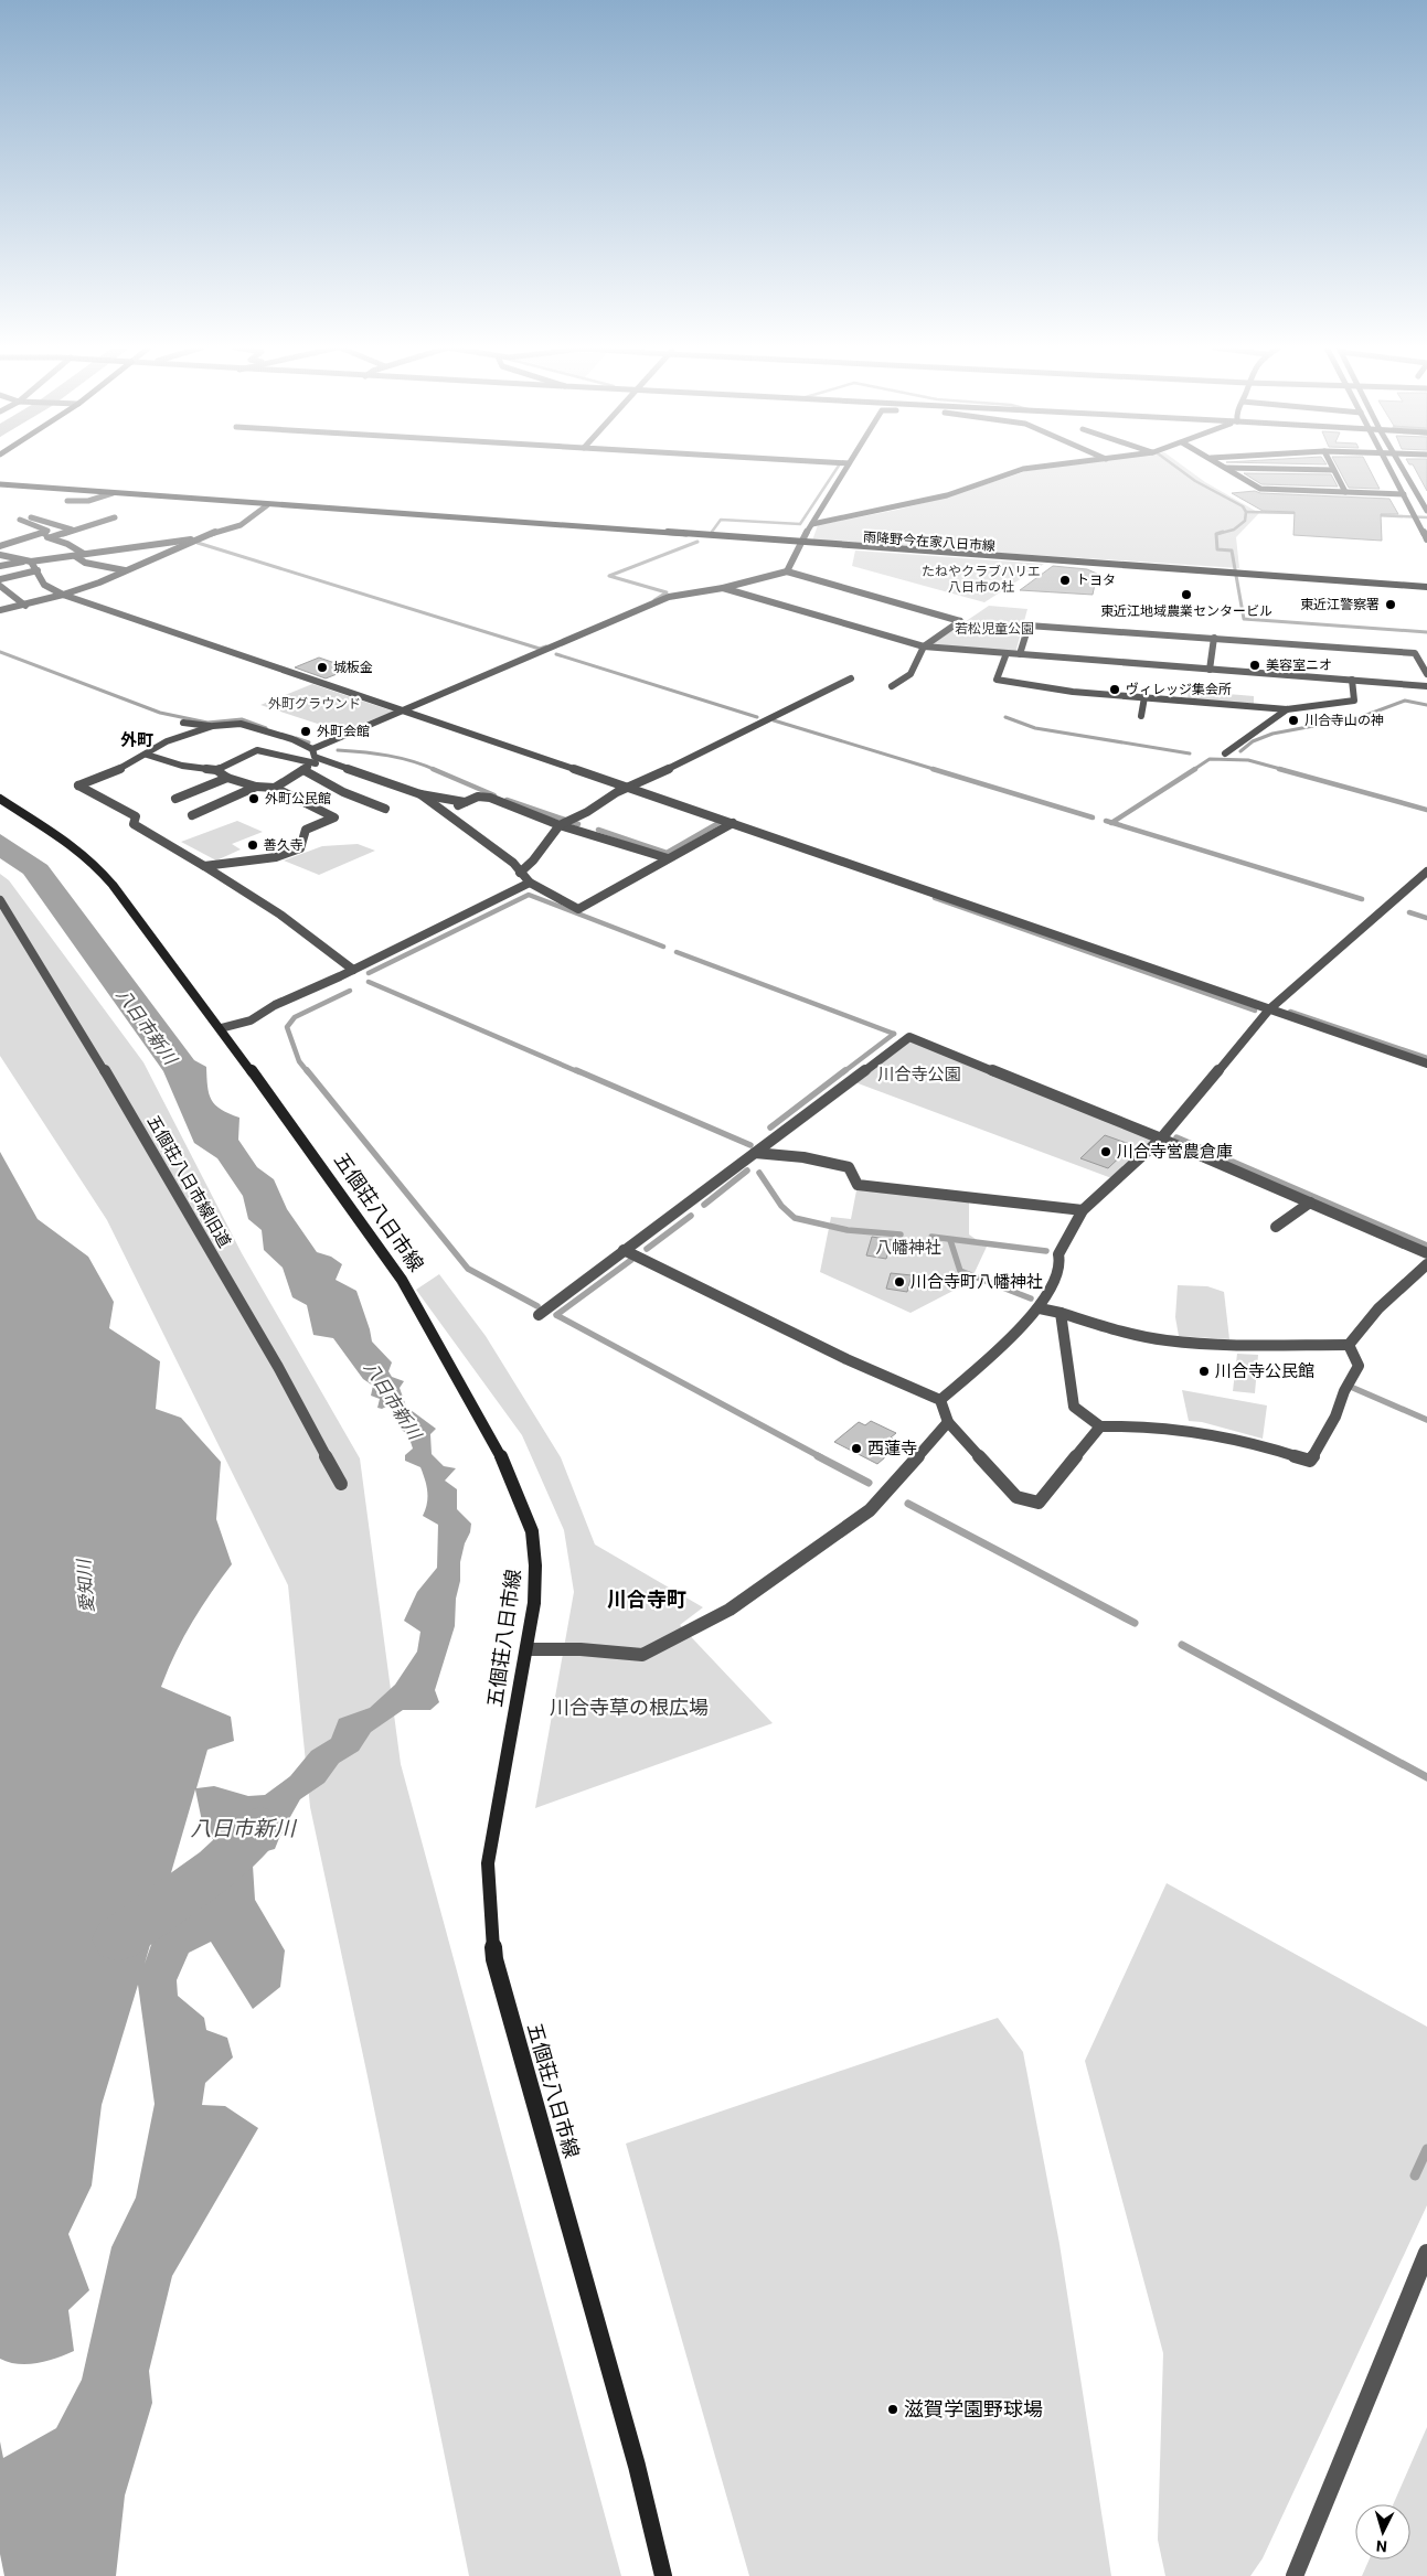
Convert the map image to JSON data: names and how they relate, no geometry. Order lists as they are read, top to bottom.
{
  "streets": {
    "main road": ["雨降野今在家八日市線", "五個荘八日市線"],
    "street": ["五個荘八日市線旧道"]
  },
  "districts": ["外町", "川合寺町"],
  "water": ["八日市新川", "愛知川"],
  "parks": [
    "たねやクラブハリエ 八日市の杜",
    "若松児童公園",
    "外町グラウンド",
    "川合寺公園",
    "八幡神社",
    "川合寺草の根広場"
  ],
  "places": [
    "トヨタ",
    "東近江地域農業センタービル",
    "東近江警察署",
    "美容室ニオ",
    "城板金",
    "ヴィレッジ集会所",
    "川合寺山の神",
    "外町会館",
    "外町公民館",
    "善久寺",
    "川合寺営農倉庫",
    "川合寺町八幡神社",
    "川合寺公民館",
    "西蓮寺",
    "滋賀学園野球場"
  ],
  "north": "bottom"
}
